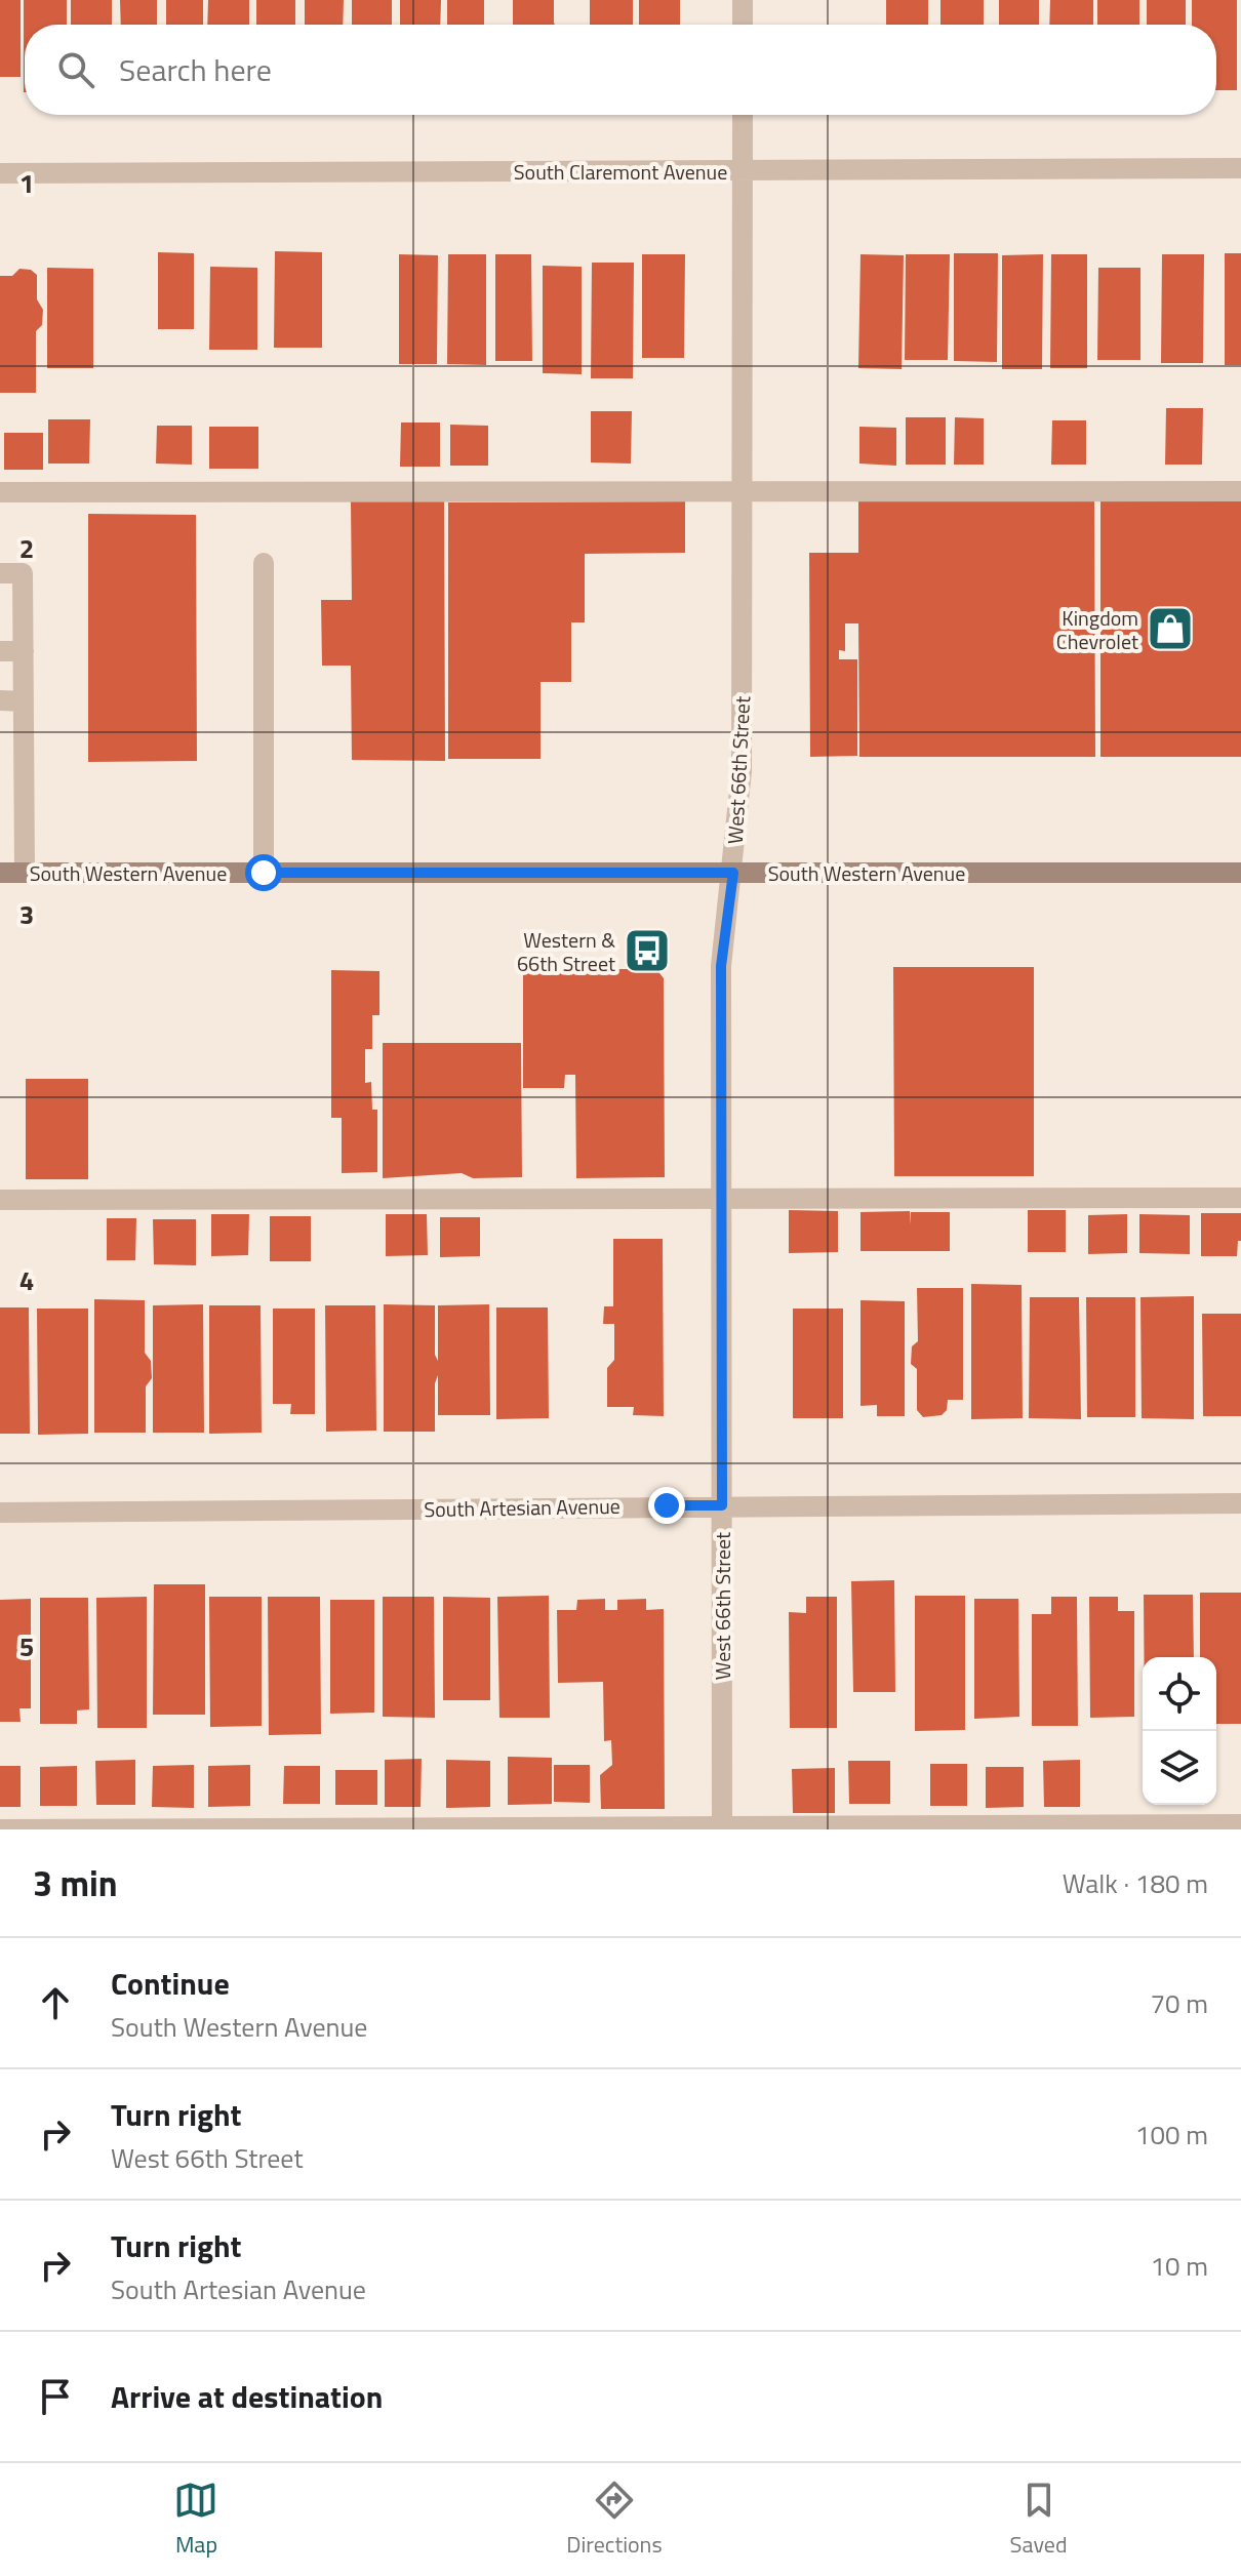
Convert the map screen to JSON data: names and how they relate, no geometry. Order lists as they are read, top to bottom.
{
  "streets": {
    "main road": ["South Western Avenue"],
    "street": ["South Claremont Avenue", "West 66th Street", "South Artesian Avenue"]
  },
  "crossings": [
    ["South Claremont Avenue", "West 66th Street"],
    ["West 66th Street", "South Western Avenue"],
    ["West 66th Street", "South Artesian Avenue"]
  ],
  "places": {
    "shop": ["Kingdom Chevrolet"],
    "bus stop": ["Western & 66th Street"]
  },
  "page": {
    "search": "Search here",
    "heading": ["3 min", "Walk · 180 m"],
    "list": [
      ["Continue", "South Western Avenue", "70 m"],
      ["Turn right", "West 66th Street", "100 m"],
      ["Turn right", "South Artesian Avenue", "10 m"],
      "Arrive at destination"
    ],
    "nav": ["Map", "Directions", "Saved"]
  },
  "grid": {
    "rows": [
      "1",
      "2",
      "3",
      "4",
      "5"
    ]
  }
}
